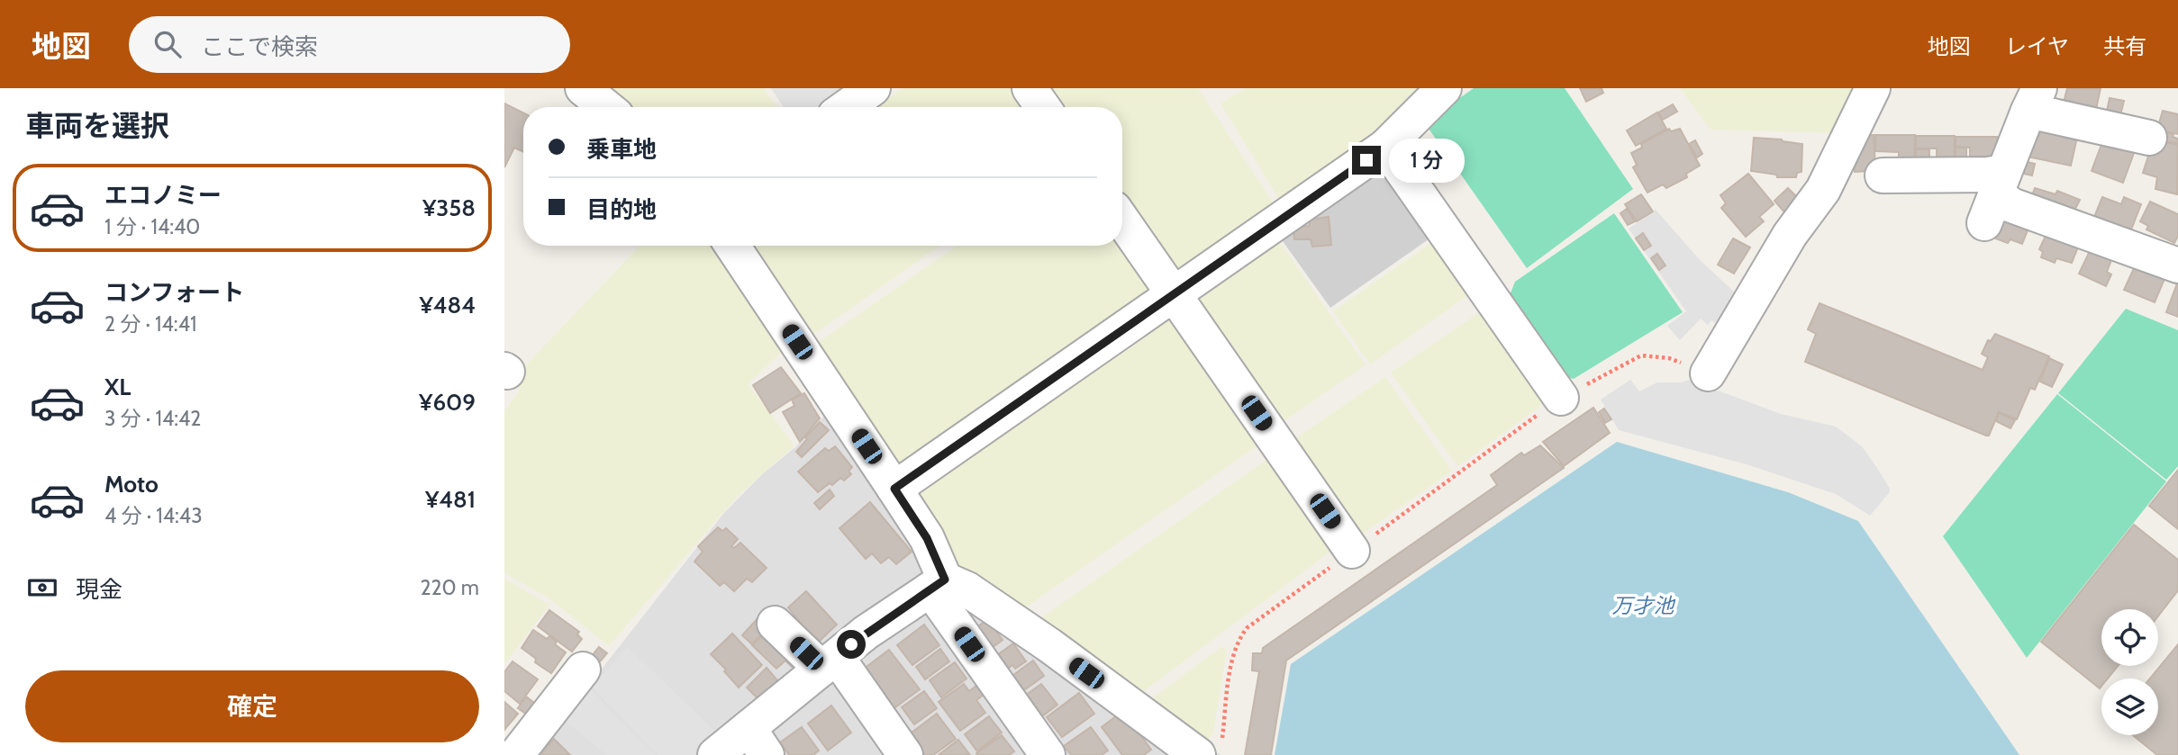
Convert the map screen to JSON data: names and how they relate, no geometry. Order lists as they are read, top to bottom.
{
  "water": ["万才池"],
  "page": {
    "header": "地図",
    "search": "ここで検索",
    "nav": ["地図", "レイヤ", "共有"],
    "heading": "車両を選択",
    "banner": ["乗車地", "目的地"],
    "bubble": "1 分",
    "list": [
      {
        "name": "エコノミー",
        "note": "1 分 · 14:40",
        "value": "¥358"
      },
      {
        "name": "コンフォート",
        "note": "2 分 · 14:41",
        "value": "¥484"
      },
      {
        "name": "XL",
        "note": "3 分 · 14:42",
        "value": "¥609"
      },
      {
        "name": "Moto",
        "note": "4 分 · 14:43",
        "value": "¥481"
      }
    ],
    "pay": ["現金", "220 m"],
    "buttons": "確定"
  }
}
